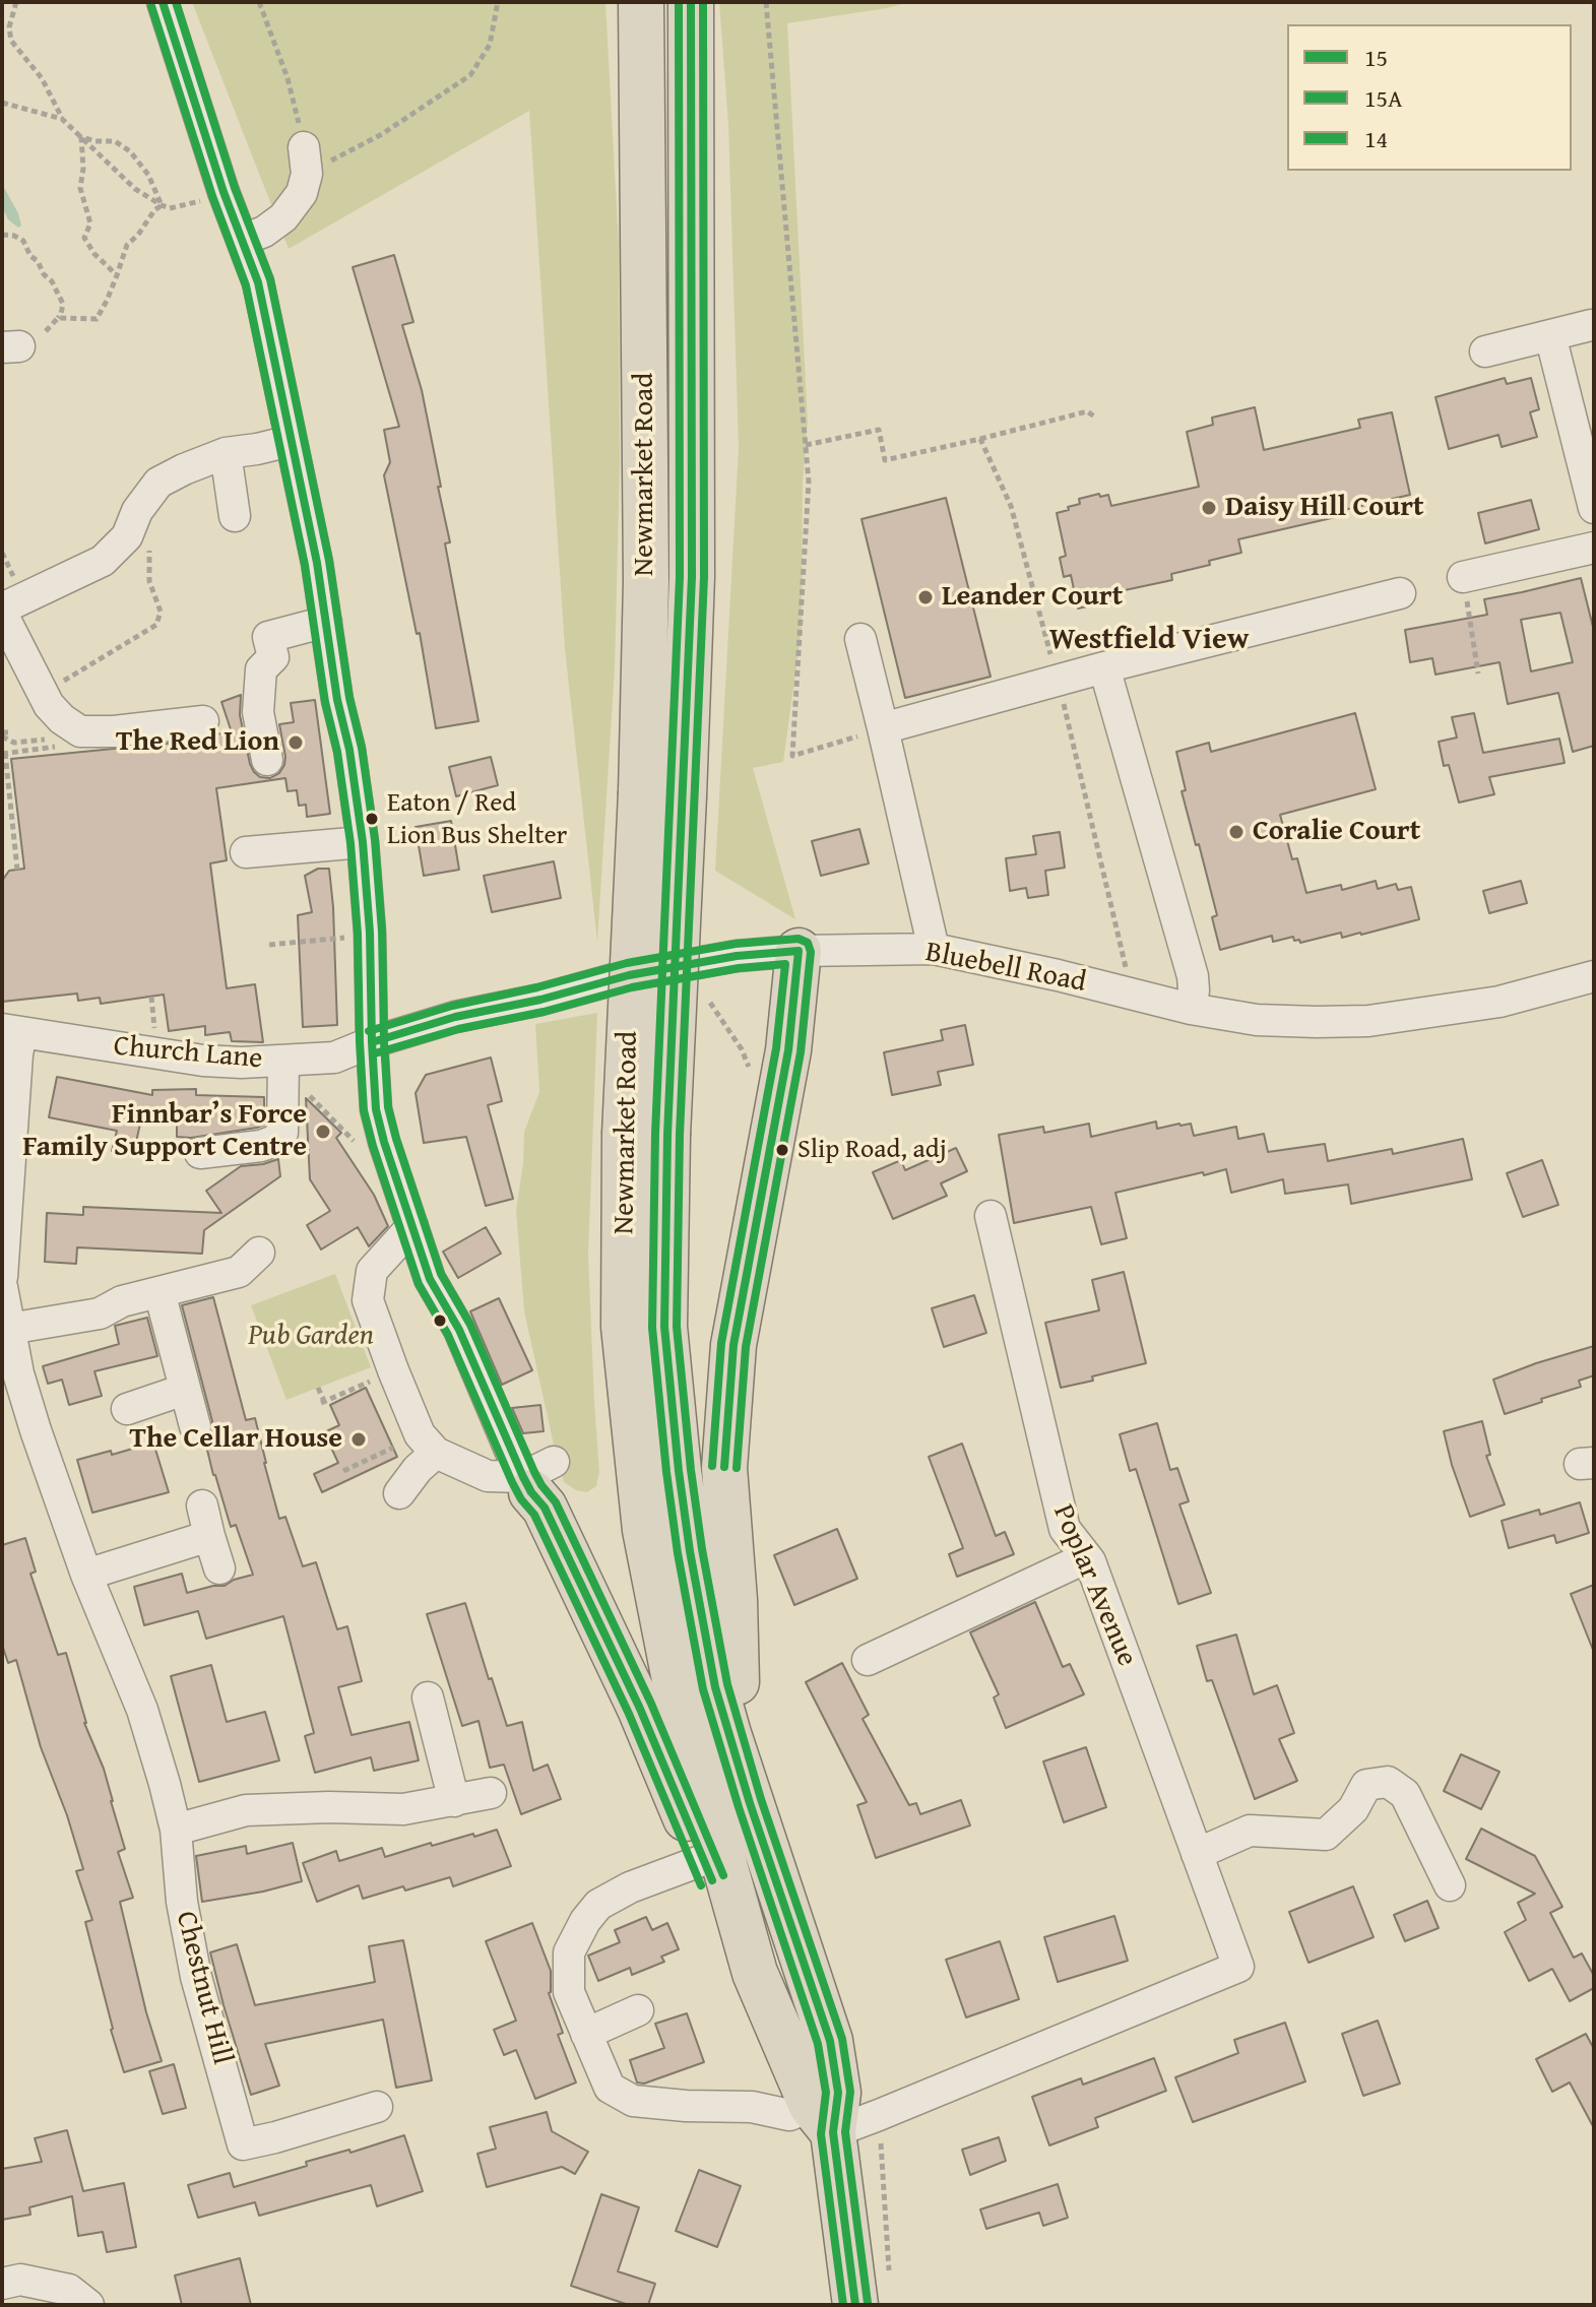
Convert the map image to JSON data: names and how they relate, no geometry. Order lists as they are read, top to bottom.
{
  "streets": {
    "highway": ["Newmarket Road"],
    "street": [
      "Bluebell Road",
      "Church Lane",
      "Poplar Avenue",
      "Chestnut Hill"
    ]
  },
  "crossings": [
    ["Newmarket Road", "Poplar Avenue"],
    ["Bluebell Road", "Church Lane"]
  ],
  "districts": ["Westfield View"],
  "parks": ["Pub Garden"],
  "places": [
    "Daisy Hill Court",
    "Leander Court",
    "The Red Lion",
    "Eaton / Red Lion Bus Shelter",
    "Coralie Court",
    "Finnbar’s Force Family Support Centre",
    "Slip Road, adj",
    "The Cellar House"
  ],
  "lines": ["transit line 15", "transit line 15A", "transit line 14"],
  "legend": ["15", "15A", "14"]
}
